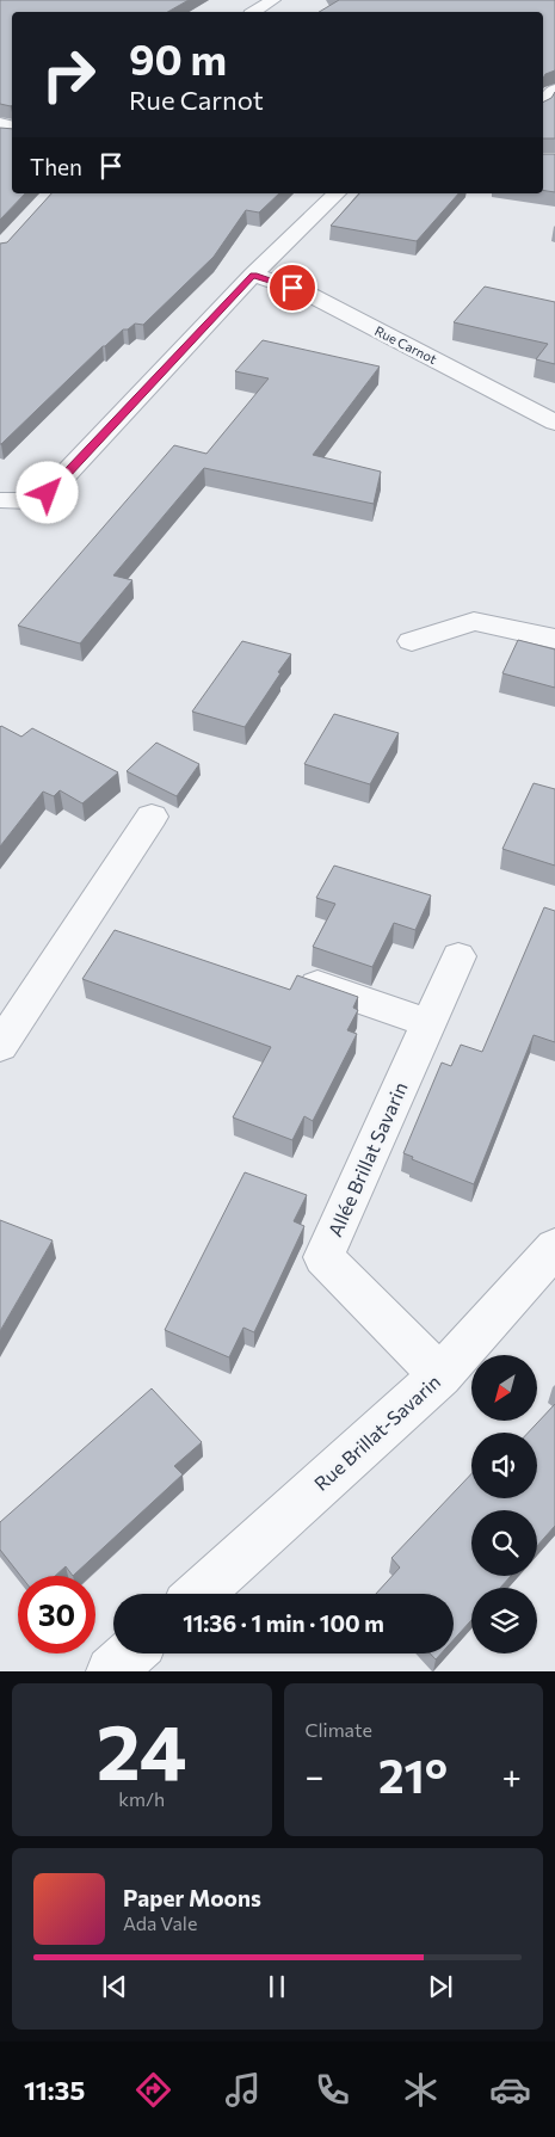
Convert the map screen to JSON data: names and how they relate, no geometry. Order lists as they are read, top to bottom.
{
  "streets": {
    "street": ["Rue Carnot", "Allée Brillat Savarin", "Rue Brillat-Savarin"]
  },
  "crossings": [
    ["Allée Brillat Savarin", "Rue Brillat-Savarin"]
  ],
  "north": "bottom left",
  "page": {
    "turn": ["90 m", "Rue Carnot"],
    "then": "Then",
    "limit": "30",
    "trip": "11:36 · 1 min · 100 m",
    "tile": [
      ["24", "km/h"],
      "Climate"
    ],
    "heat": ["−", "21°", "+"],
    "song": ["Paper Moons", "Ada Vale"],
    "tabs": "11:35"
  }
}
